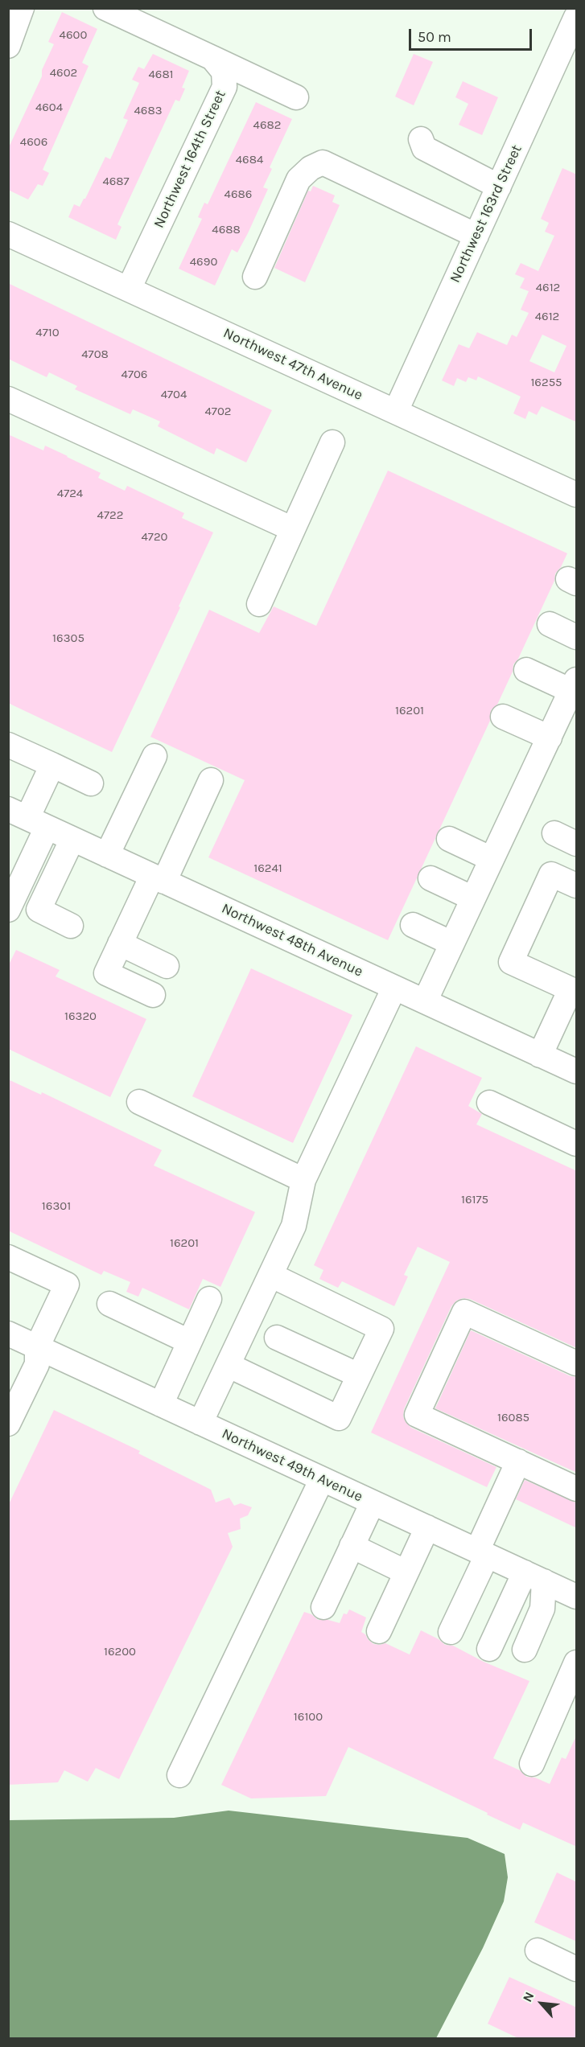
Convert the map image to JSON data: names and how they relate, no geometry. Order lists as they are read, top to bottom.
{
  "streets": {
    "street": [
      "Northwest 164th Street",
      "Northwest 163rd Street",
      "Northwest 47th Avenue",
      "Northwest 48th Avenue",
      "Northwest 49th Avenue"
    ]
  },
  "crossings": [
    ["Northwest 164th Street", "Northwest 47th Avenue"],
    ["Northwest 163rd Street", "Northwest 47th Avenue"]
  ],
  "house_numbers": [
    "4600",
    "4602",
    "4681",
    "4604",
    "4683",
    "4682",
    "4606",
    "4684",
    "4687",
    "4686",
    "4688",
    "4690",
    "4612",
    "4612",
    "4710",
    "4708",
    "4706",
    "16255",
    "4704",
    "4702",
    "4724",
    "4722",
    "4720",
    "16305",
    "16201",
    "16241",
    "16320",
    "16175",
    "16301",
    "16201",
    "16085",
    "16200",
    "16100"
  ],
  "scale_bar": "50 m",
  "north": "top left"
}
